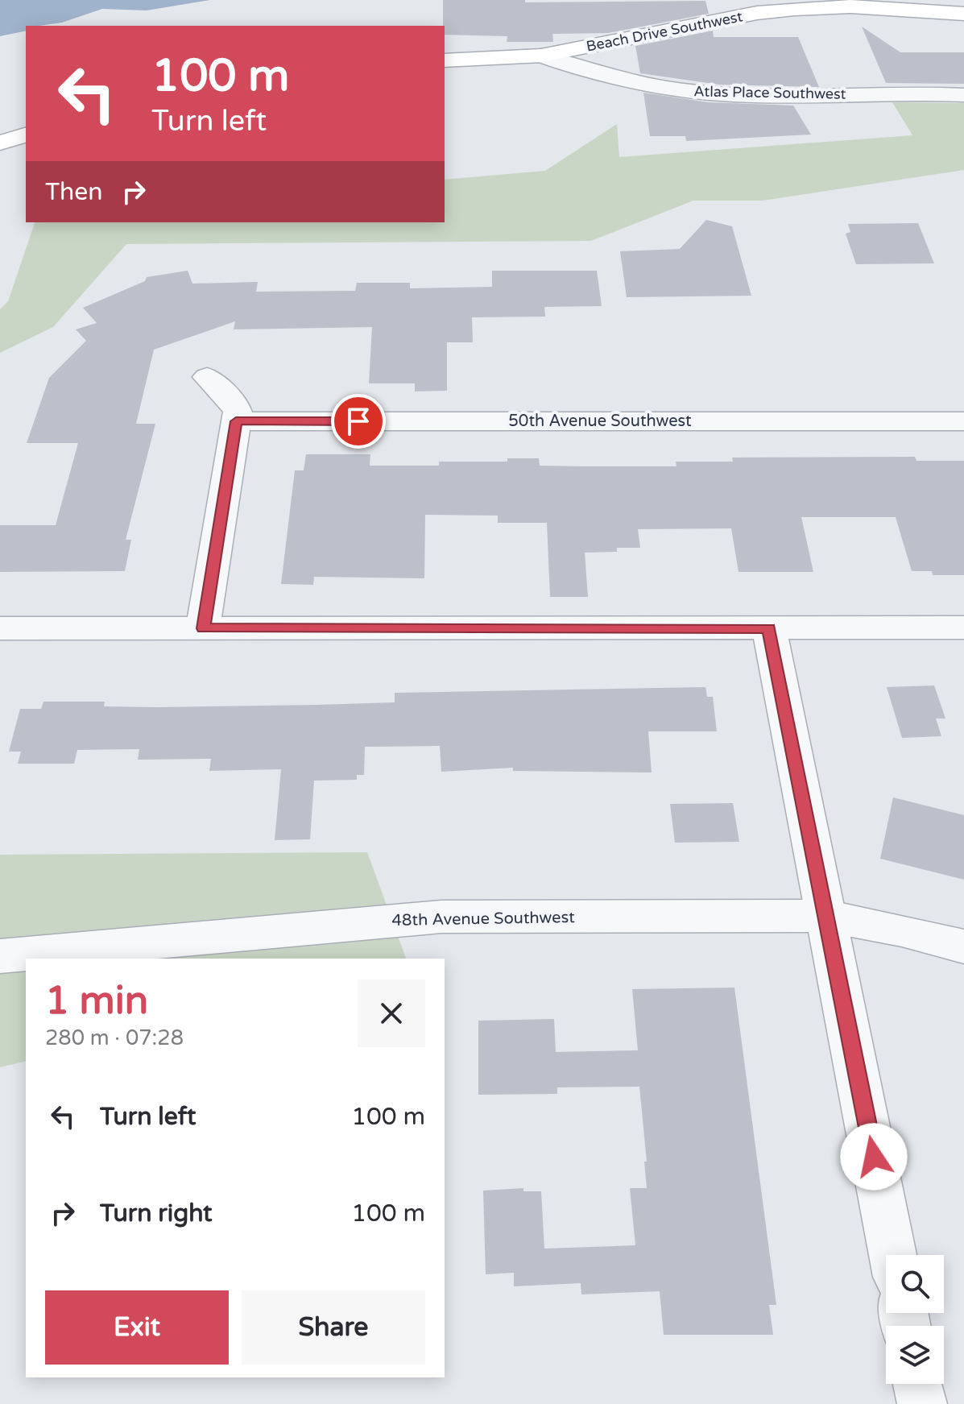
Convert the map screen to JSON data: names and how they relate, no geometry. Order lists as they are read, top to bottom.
{
  "streets": {
    "main road": ["Beach Drive Southwest"],
    "street": ["Atlas Place Southwest", "50th Avenue Southwest", "48th Avenue Southwest"]
  },
  "crossings": [
    ["Beach Drive Southwest", "Atlas Place Southwest"]
  ],
  "page": {
    "turn": ["100 m", "Turn left"],
    "then": "Then",
    "heading": ["1 min", "280 m · 07:28"],
    "list": [
      {
        "name": "Turn left",
        "value": "100 m"
      },
      {
        "name": "Turn right",
        "value": "100 m"
      }
    ],
    "buttons": ["Exit", "Share"]
  }
}
